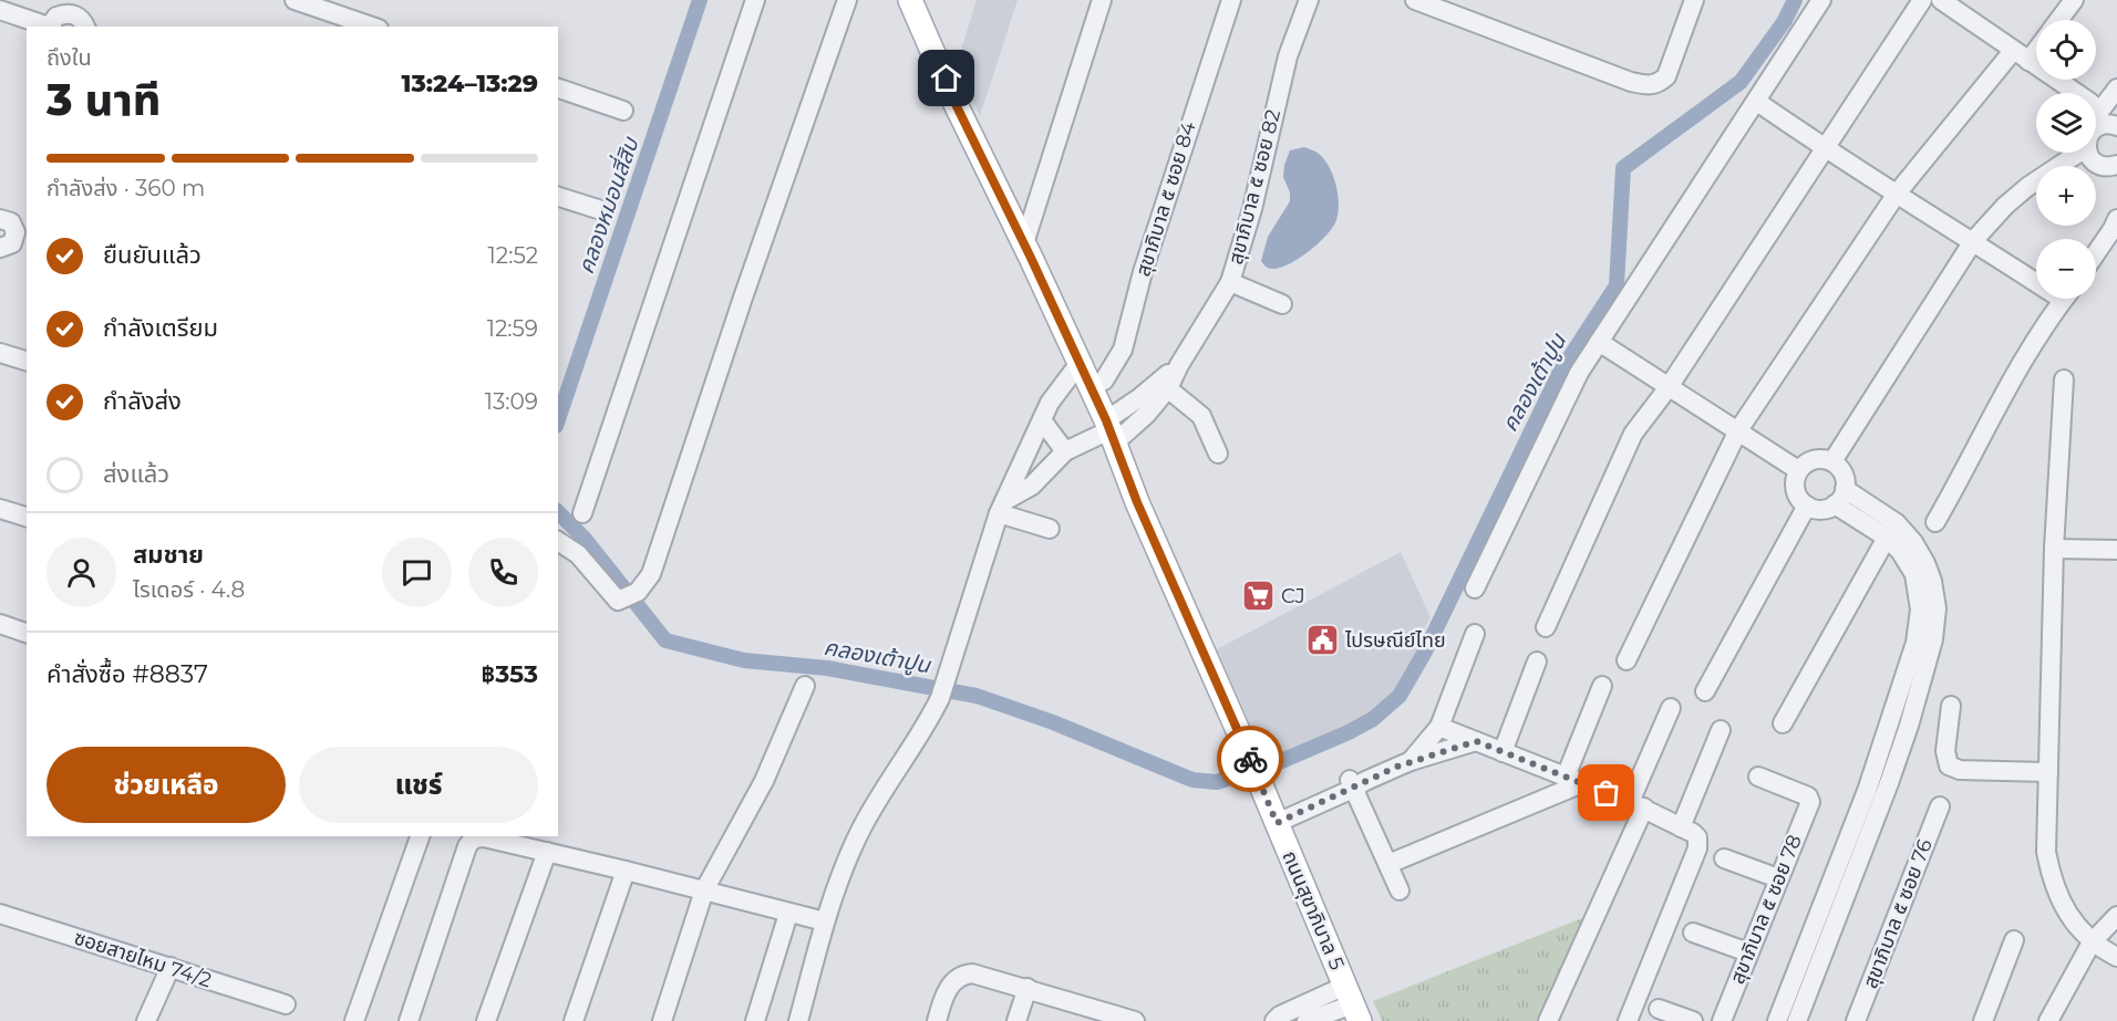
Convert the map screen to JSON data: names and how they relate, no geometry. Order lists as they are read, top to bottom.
{
  "streets": {
    "main road": ["ถนนสุขาภิบาล 5"],
    "street": [
      "สุขาภิบาล ๕ ซอย 82",
      "สุขาภิบาล ๕ ซอย 84",
      "สุขาภิบาล ๕ ซอย 78",
      "สุขาภิบาล ๕ ซอย 76",
      "ซอยสายไหม 74/2"
    ]
  },
  "crossings": [
    ["สุขาภิบาล ๕ ซอย 82", "ถนนสุขาภิบาล 5"],
    ["สุขาภิบาล ๕ ซอย 84", "ถนนสุขาภิบาล 5"]
  ],
  "water": ["คลองหมอนสี่สิบ", "คลองเต้าปูน"],
  "places": {
    "supermarket": ["CJ"],
    "public building": ["ไปรษณีย์ไทย"]
  },
  "page": {
    "map_buttons": ["+", "−"],
    "heading": ["3 นาที", "ถึงใน", "13:24–13:29"],
    "panel": [
      "สมชาย",
      "ไรเดอร์ · 4.8",
      "คำสั่งซื้อ #8837",
      "฿353"
    ],
    "bar": "กำลังส่ง · 360 m",
    "list": [
      ["ยืนยันแล้ว", "12:52"],
      ["กำลังเตรียม", "12:59"],
      ["กำลังส่ง", "13:09"],
      "ส่งแล้ว"
    ],
    "buttons": ["ช่วยเหลือ", "แชร์"]
  }
}
